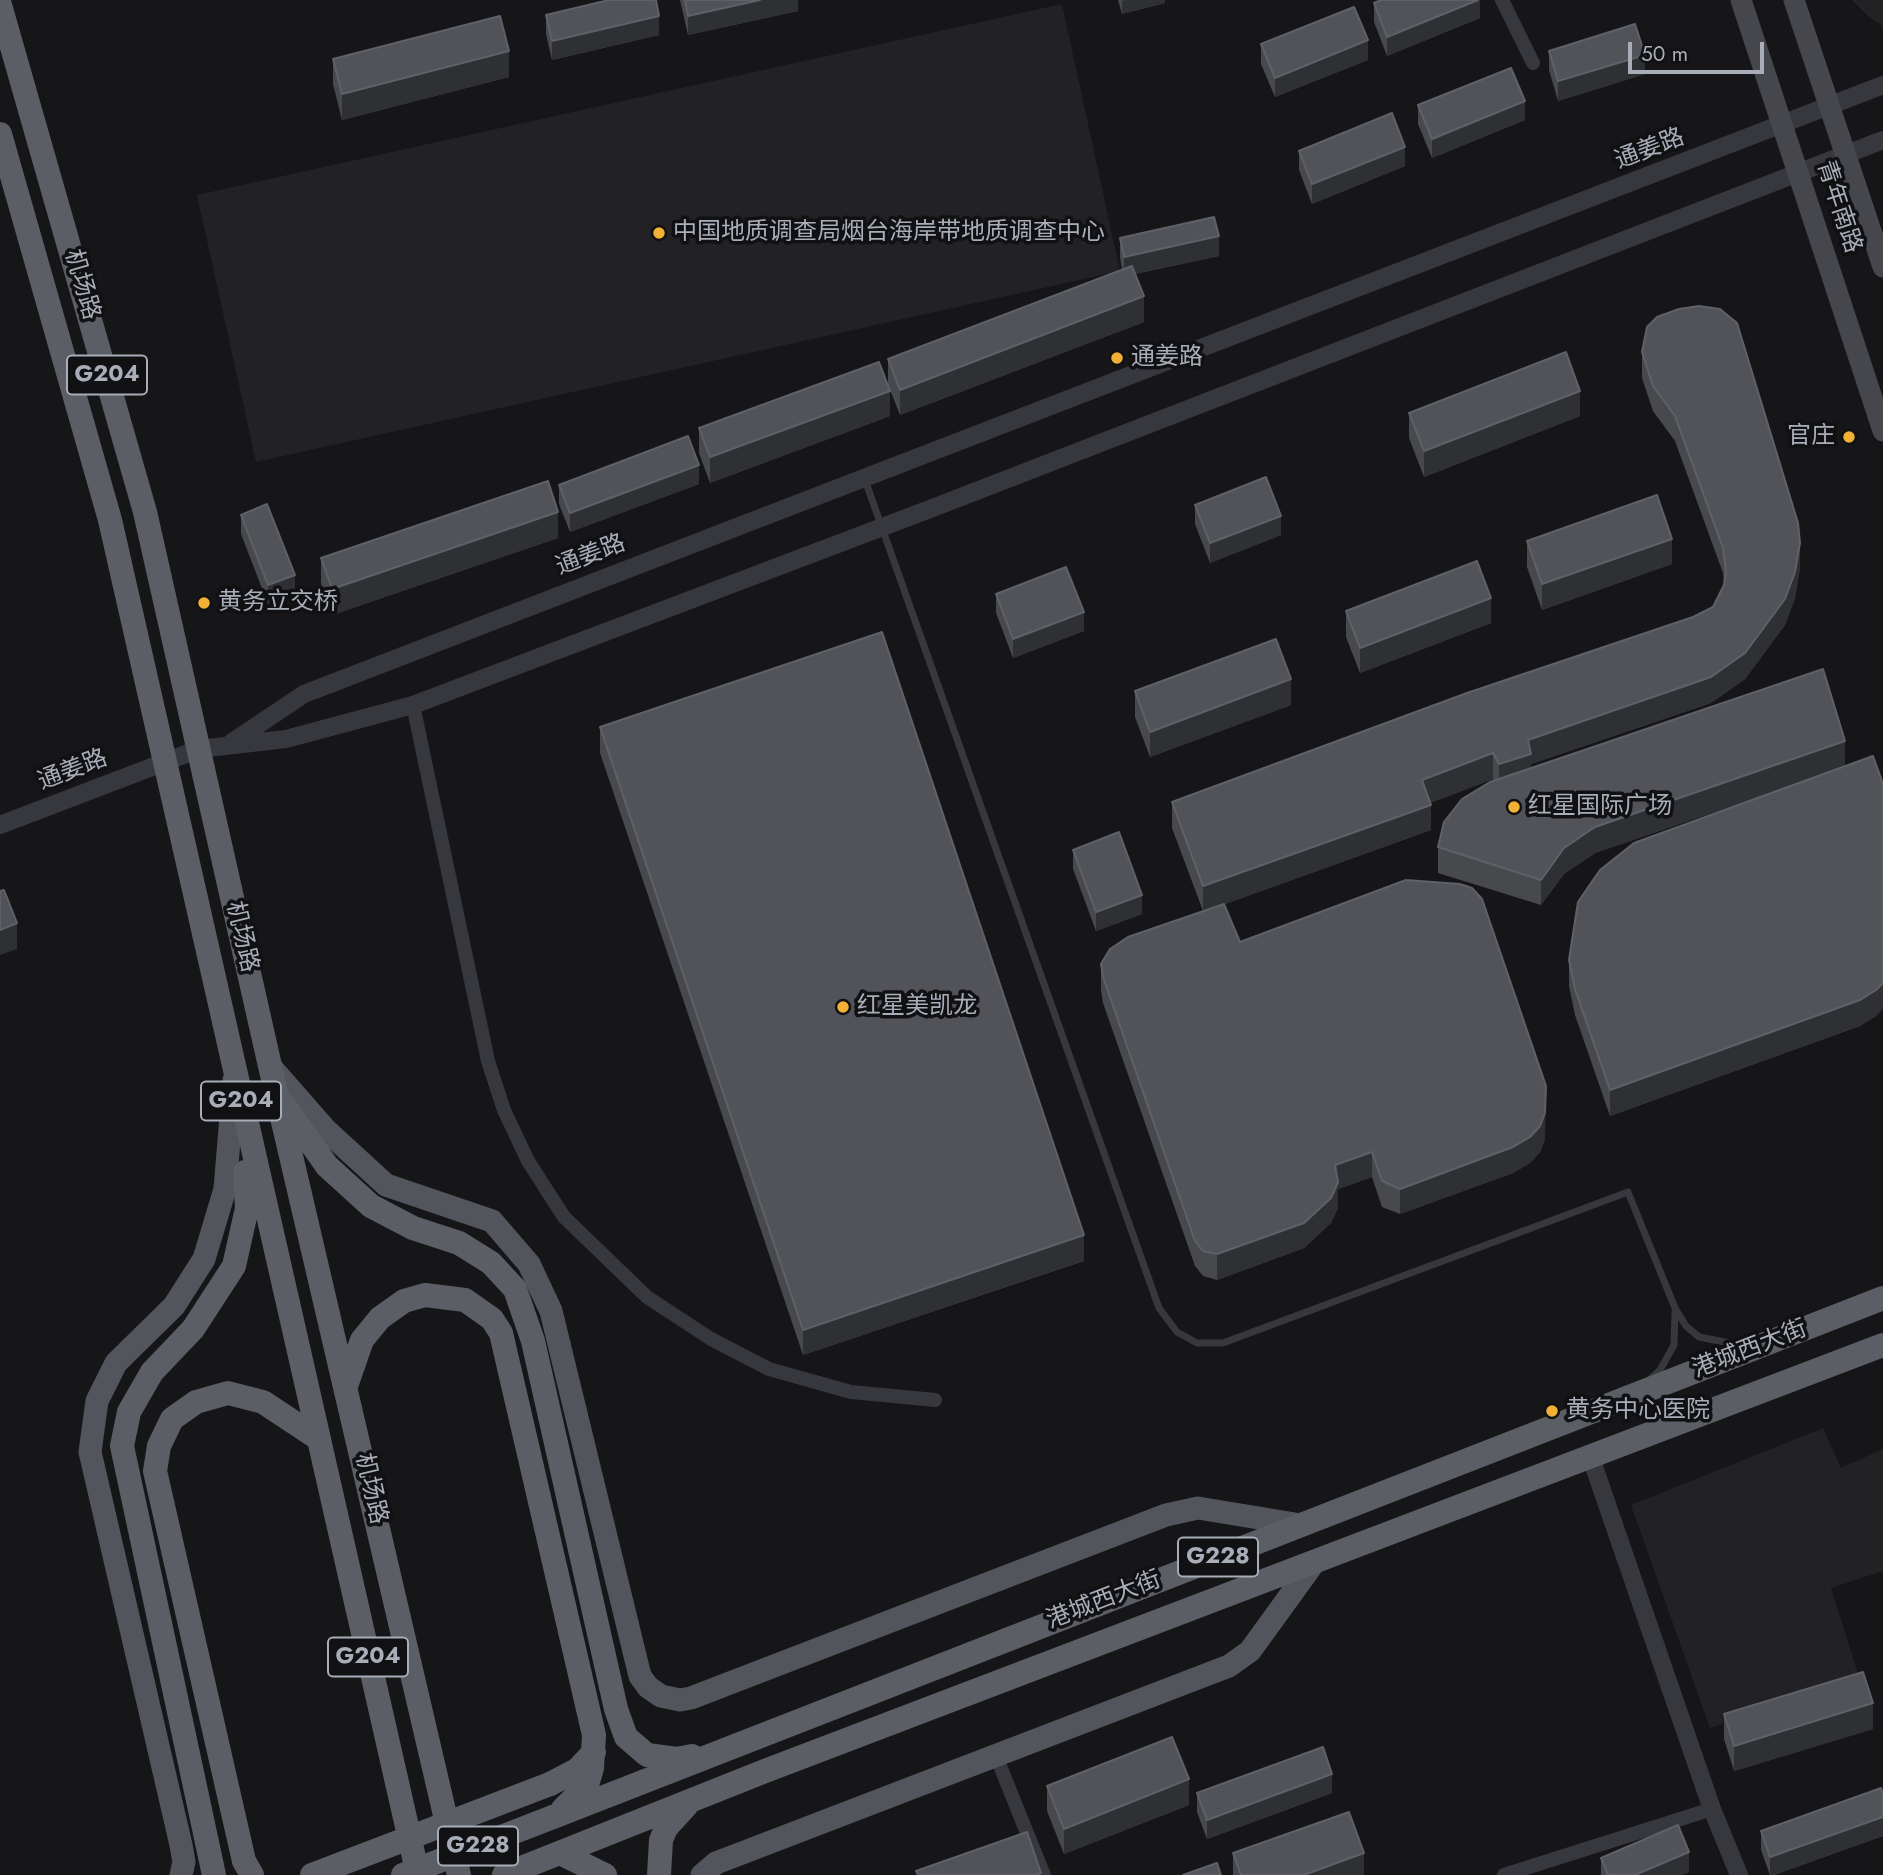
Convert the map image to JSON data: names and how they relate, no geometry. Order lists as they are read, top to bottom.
{
  "streets": {
    "highway": [
      "机场路",
      "G204",
      "港城西大街",
      "G228"
    ],
    "main road": ["青年南路"],
    "street": ["通姜路"]
  },
  "crossings": [
    ["通姜路", "青年南路"],
    ["通姜路", "机场路"]
  ],
  "places": [
    "中国地质调查局烟台海岸带地质调查中心",
    "通姜路",
    "官庄",
    "黄务立交桥",
    "红星国际广场",
    "红星美凯龙",
    "黄务中心医院"
  ],
  "scale_bar": "50 m"
}
